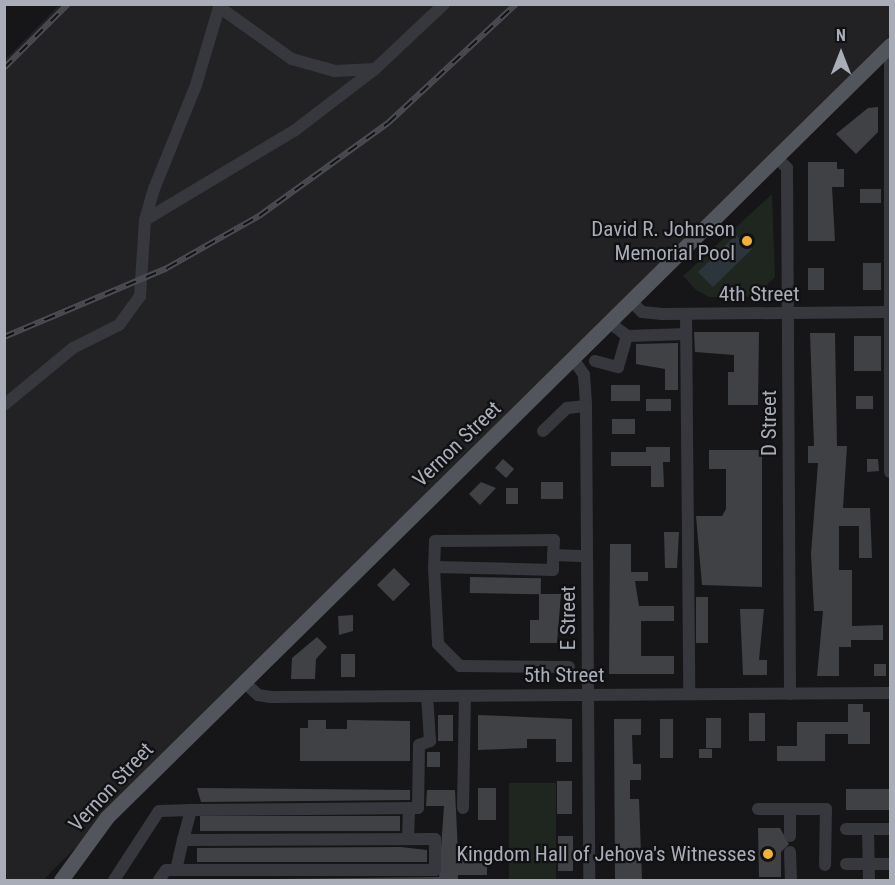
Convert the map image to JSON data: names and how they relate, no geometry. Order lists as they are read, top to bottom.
{
  "streets": {
    "main road": ["Vernon Street"],
    "street": [
      "4th Street",
      "D Street",
      "E Street",
      "5th Street"
    ]
  },
  "crossings": [
    ["4th Street", "D Street"],
    ["4th Street", "Vernon Street"],
    ["D Street", "Vernon Street"],
    ["D Street", "5th Street"],
    ["Vernon Street", "E Street"],
    ["Vernon Street", "5th Street"],
    ["E Street", "5th Street"]
  ],
  "places": ["David R. Johnson Memorial Pool", "Kingdom Hall of Jehova's Witnesses"],
  "north": "top"
}
